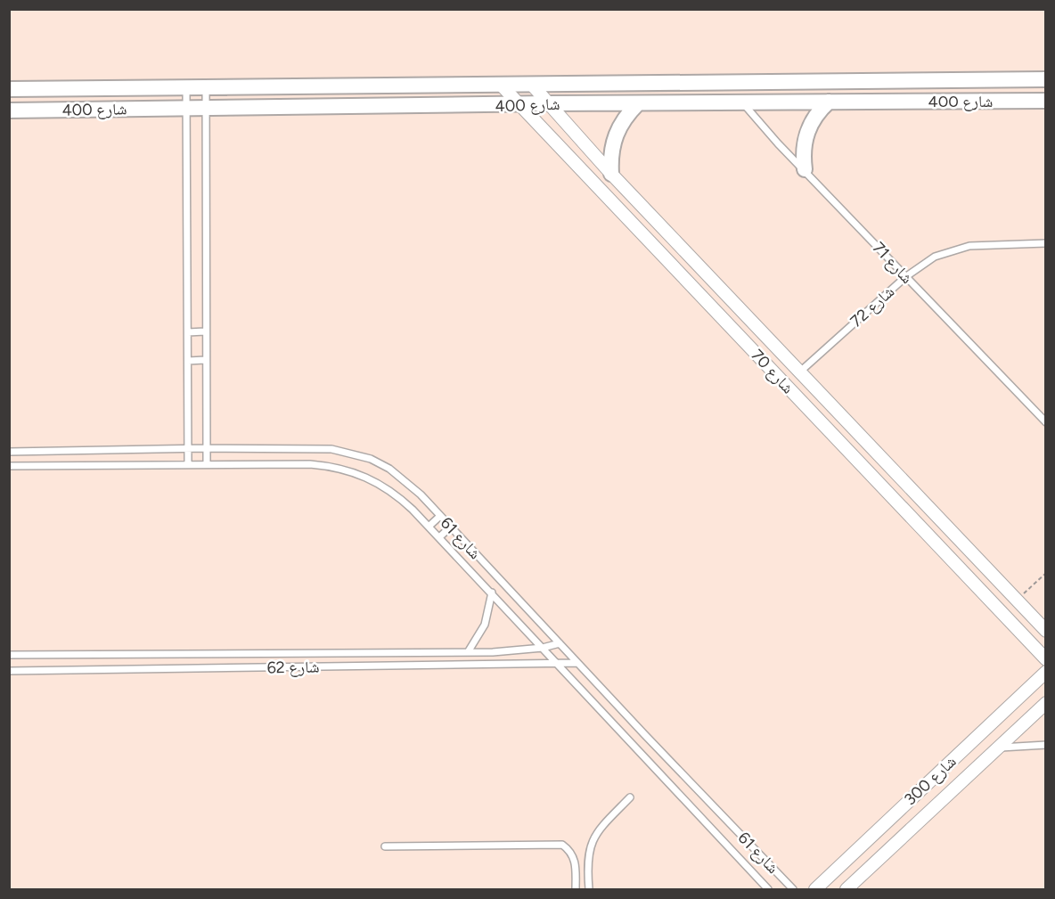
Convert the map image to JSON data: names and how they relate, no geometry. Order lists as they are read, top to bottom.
{
  "streets": {
    "street": ["شارع 400", "شارع 70", "شارع 300"],
    "lane": [
      "شارع 71",
      "شارع 72",
      "شارع 61",
      "شارع 62"
    ]
  },
  "crossings": [
    ["شارع 400", "شارع 71"],
    ["شارع 400", "شارع 70"],
    ["شارع 71", "شارع 72"],
    ["شارع 72", "شارع 70"],
    ["شارع 61", "شارع 62"]
  ]
}
